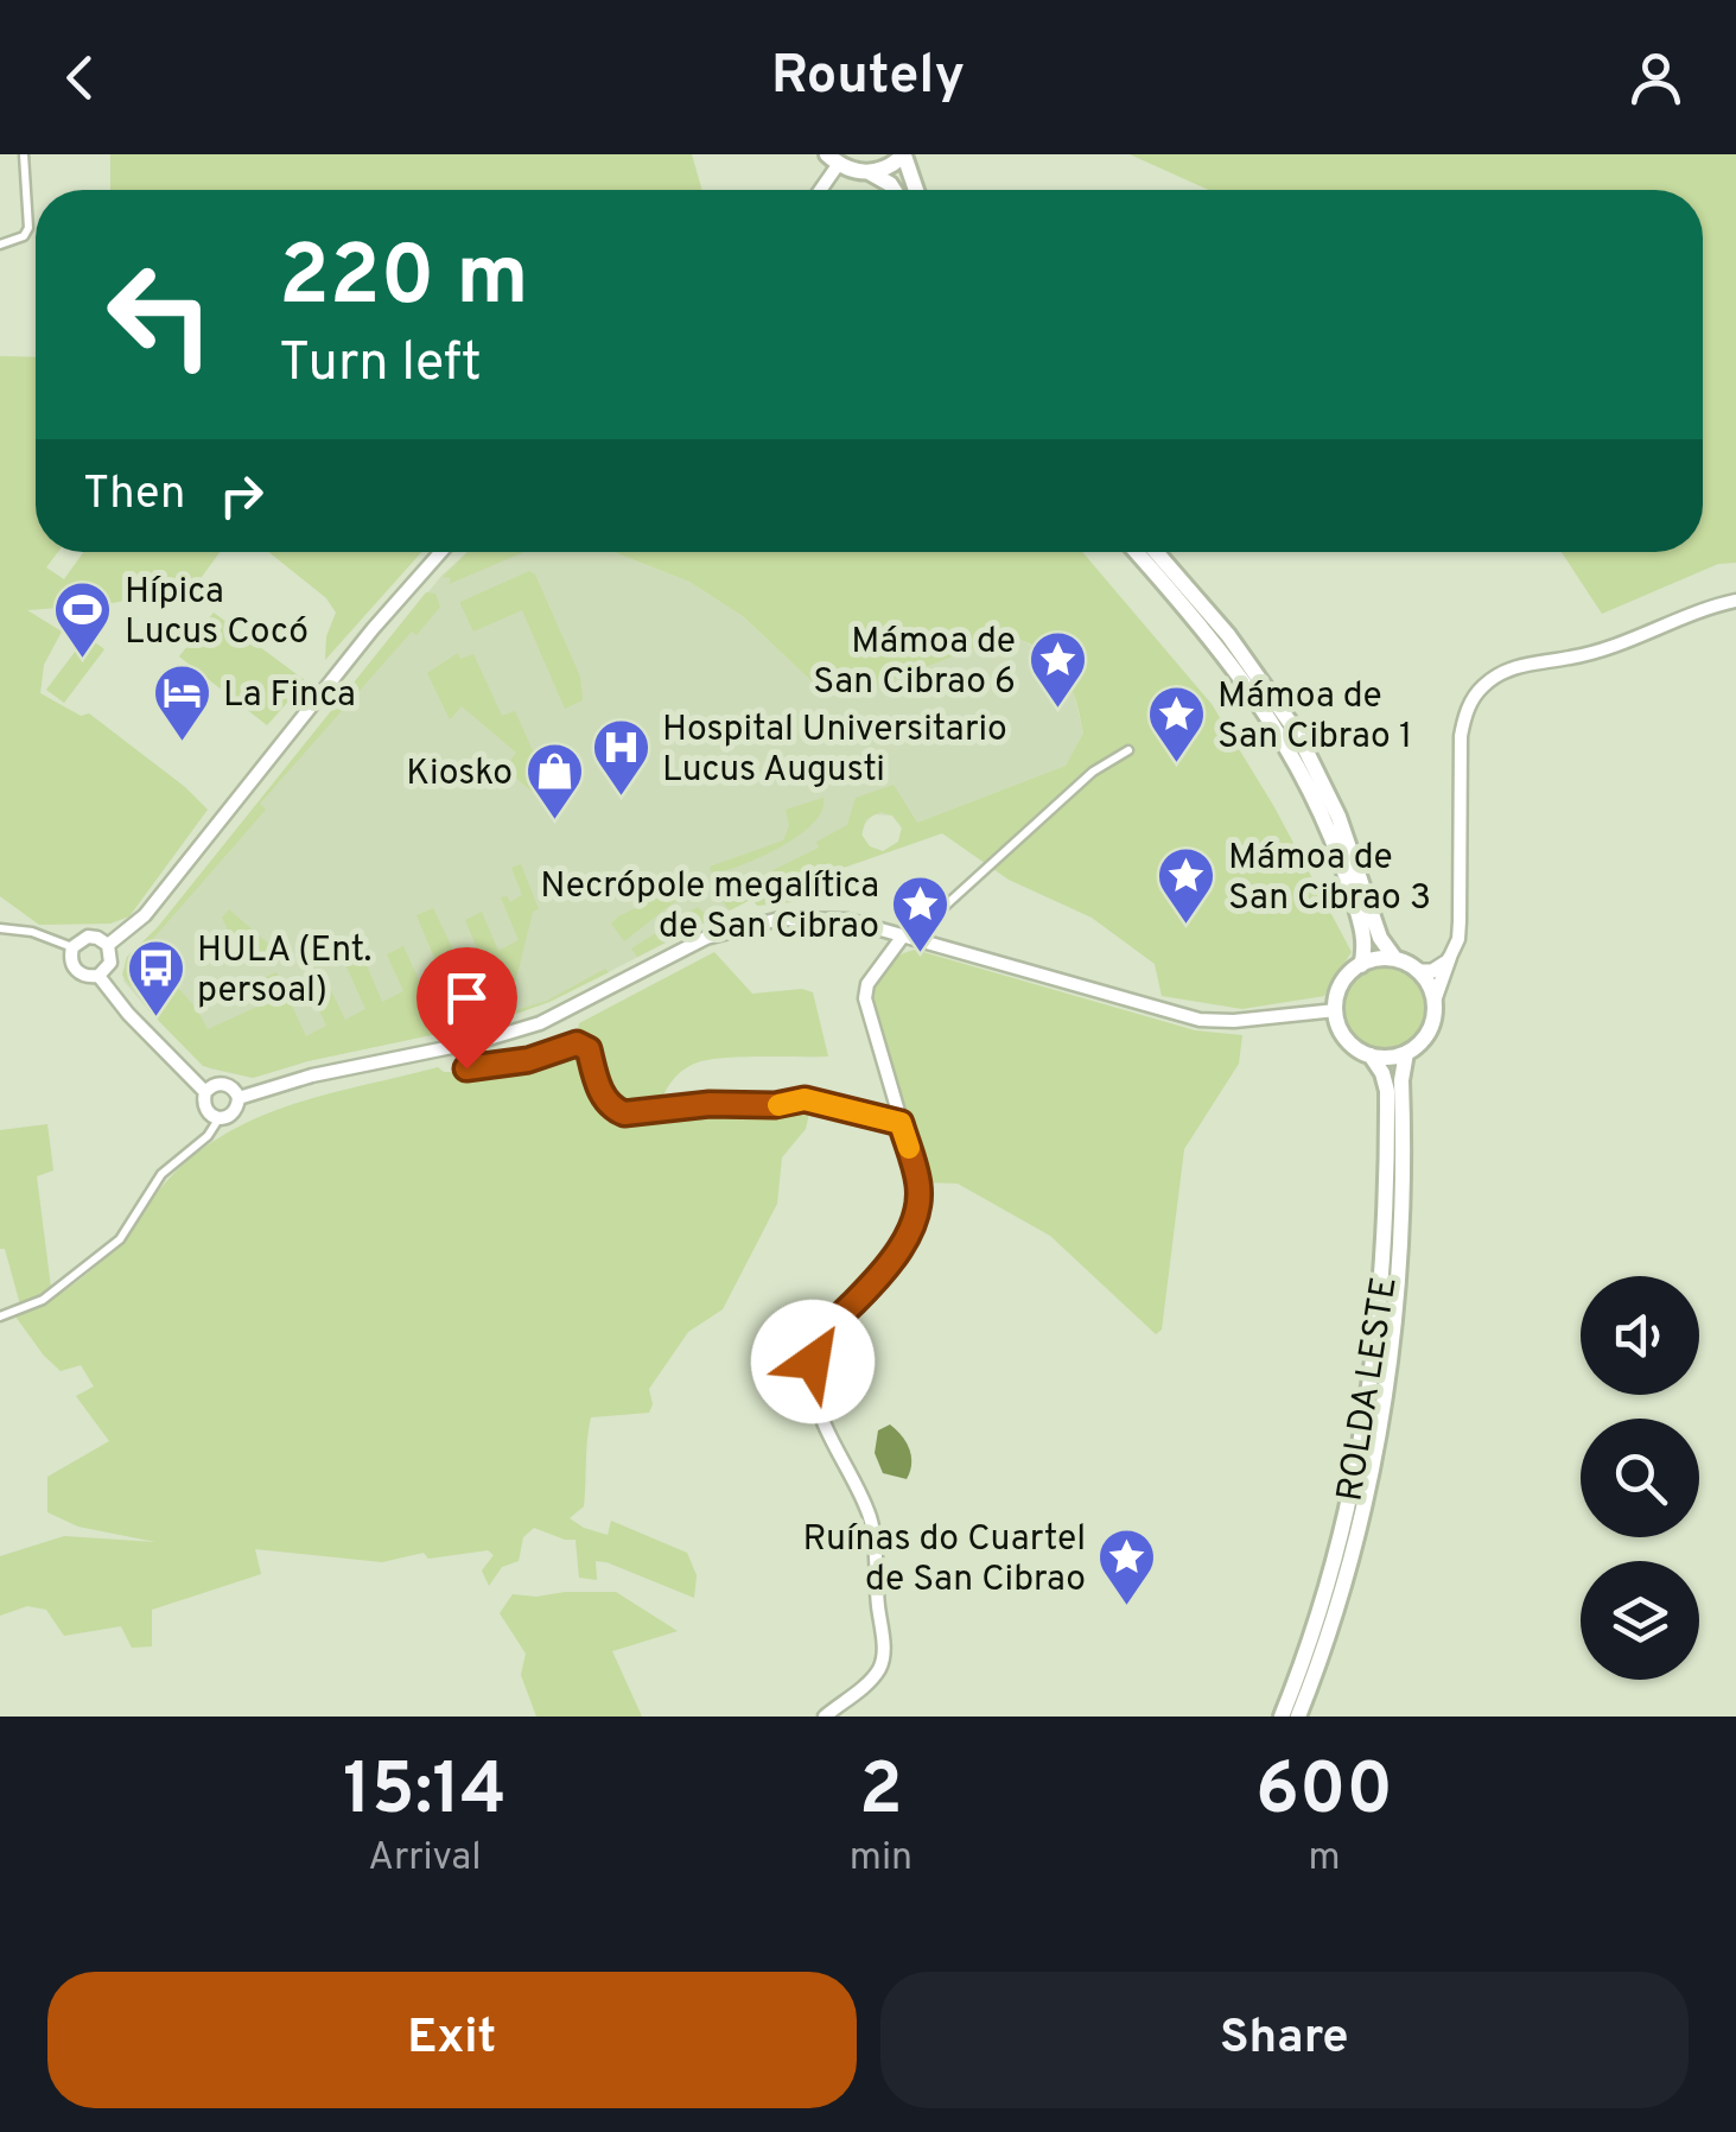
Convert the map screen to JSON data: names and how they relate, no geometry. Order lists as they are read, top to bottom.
{
  "streets": {
    "highway": ["ROLDA LESTE"]
  },
  "places": {
    "sports": ["Hípica Lucus Cocó"],
    "place": [
      "Mámoa de San Cibrao 6",
      "Mámoa de San Cibrao 1",
      "Mámoa de San Cibrao 3",
      "Necrópole megalítica de San Cibrao",
      "Ruínas do Cuartel de San Cibrao"
    ],
    "hotel": ["La Finca"],
    "hospital": ["Hospital Universitario Lucus Augusti"],
    "shop": ["Kiosko"],
    "bus stop": ["HULA (Ent. persoal)"]
  },
  "page": {
    "header": "Routely",
    "turn": ["220 m", "Turn left"],
    "then": "Then",
    "eta": [
      "15:14",
      "Arrival",
      "2",
      "min",
      "600",
      "m"
    ],
    "buttons": ["Exit", "Share"]
  }
}
